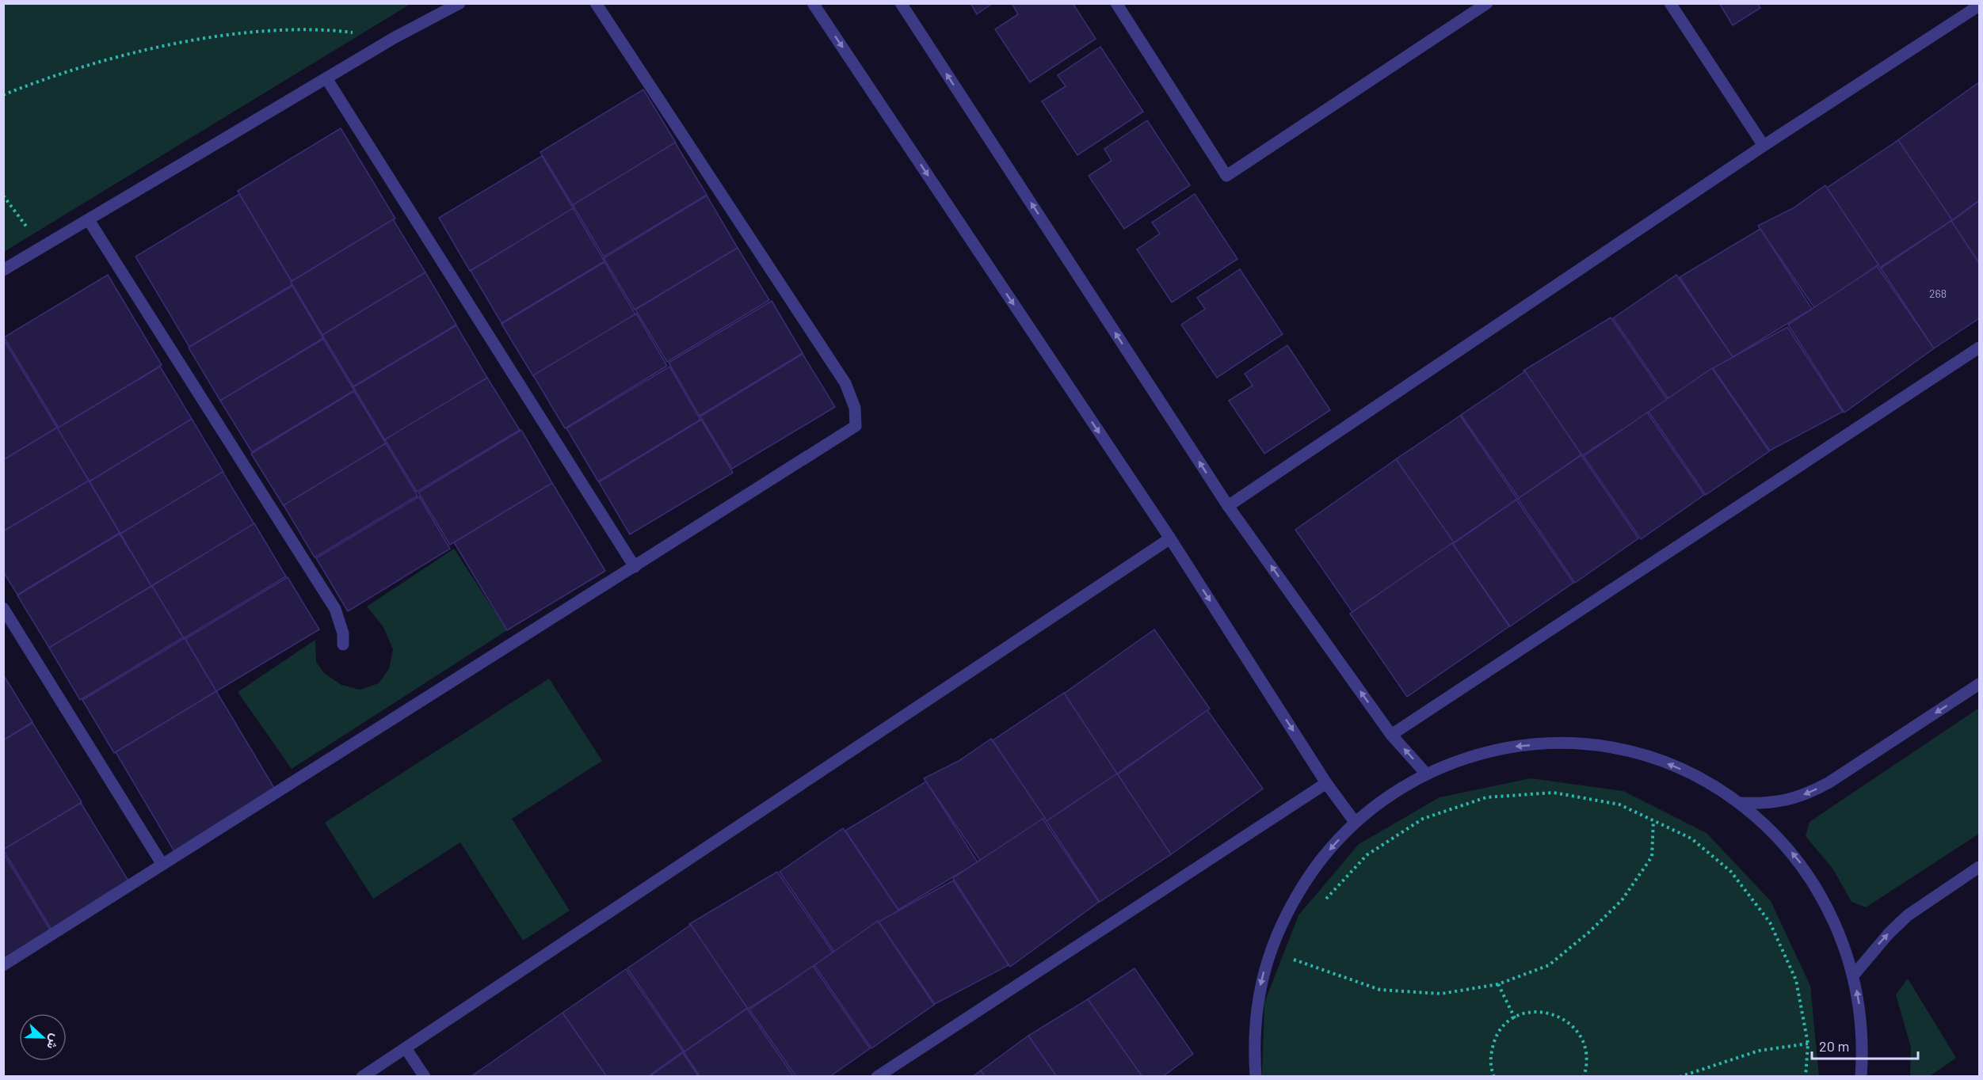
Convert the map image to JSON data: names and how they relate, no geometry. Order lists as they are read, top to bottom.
{
  "house_numbers": ["268"],
  "scale_bar": "20 m",
  "north": "right"
}
